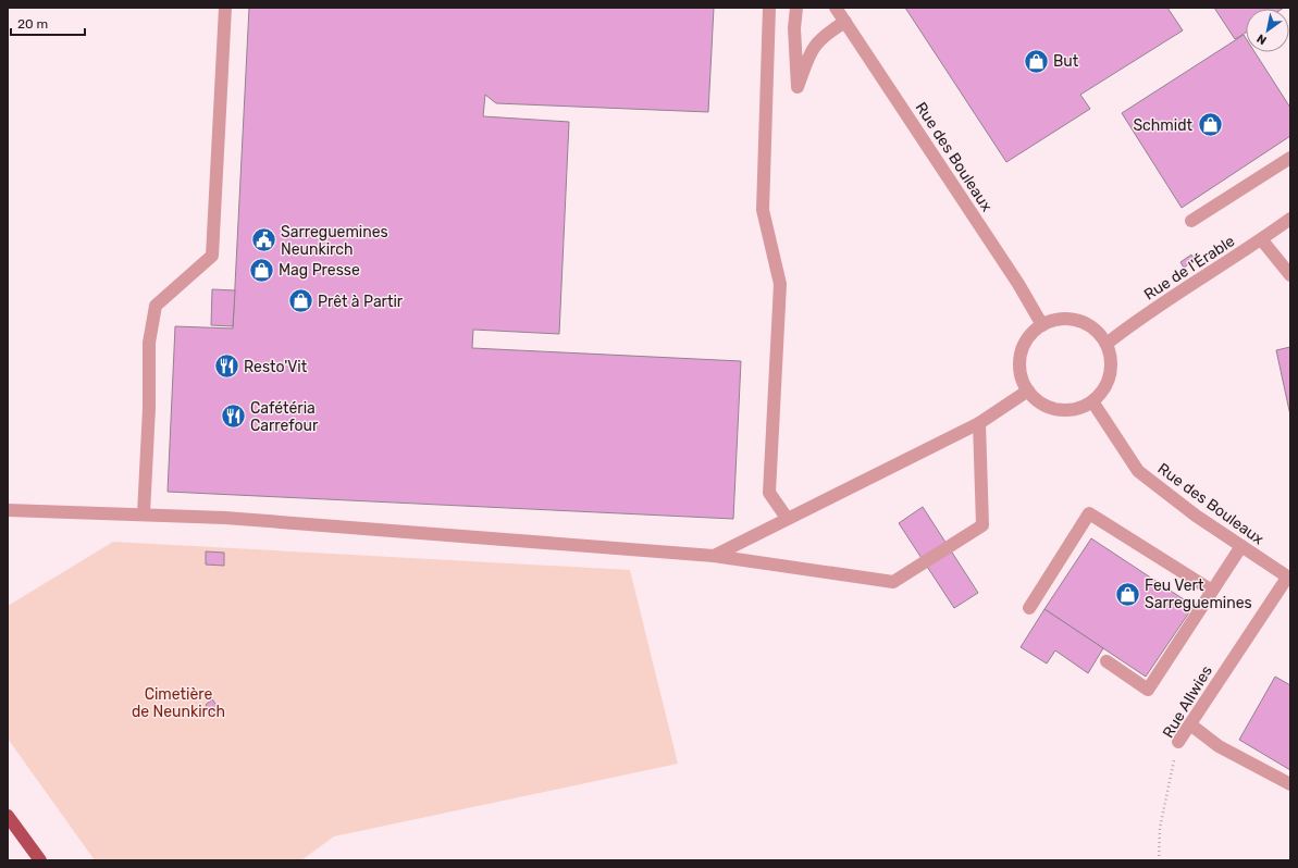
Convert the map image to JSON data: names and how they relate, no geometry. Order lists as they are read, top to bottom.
{
  "streets": {
    "street": ["Rue des Bouleaux", "Rue de l'Érable", "Rue Allwies"]
  },
  "crossings": [
    ["Rue des Bouleaux", "Rue de l'Érable"],
    ["Rue des Bouleaux", "Rue Allwies"]
  ],
  "parks": ["Cimetière de Neunkirch"],
  "places": {
    "shop": [
      "But",
      "Schmidt",
      "Mag Presse",
      "Prêt à Partir",
      "Feu Vert Sarreguemines"
    ],
    "public building": ["Sarreguemines Neunkirch"],
    "restaurant": ["Resto'Vit", "Cafétéria Carrefour"]
  },
  "scale_bar": "20 m",
  "north": "bottom left"
}
